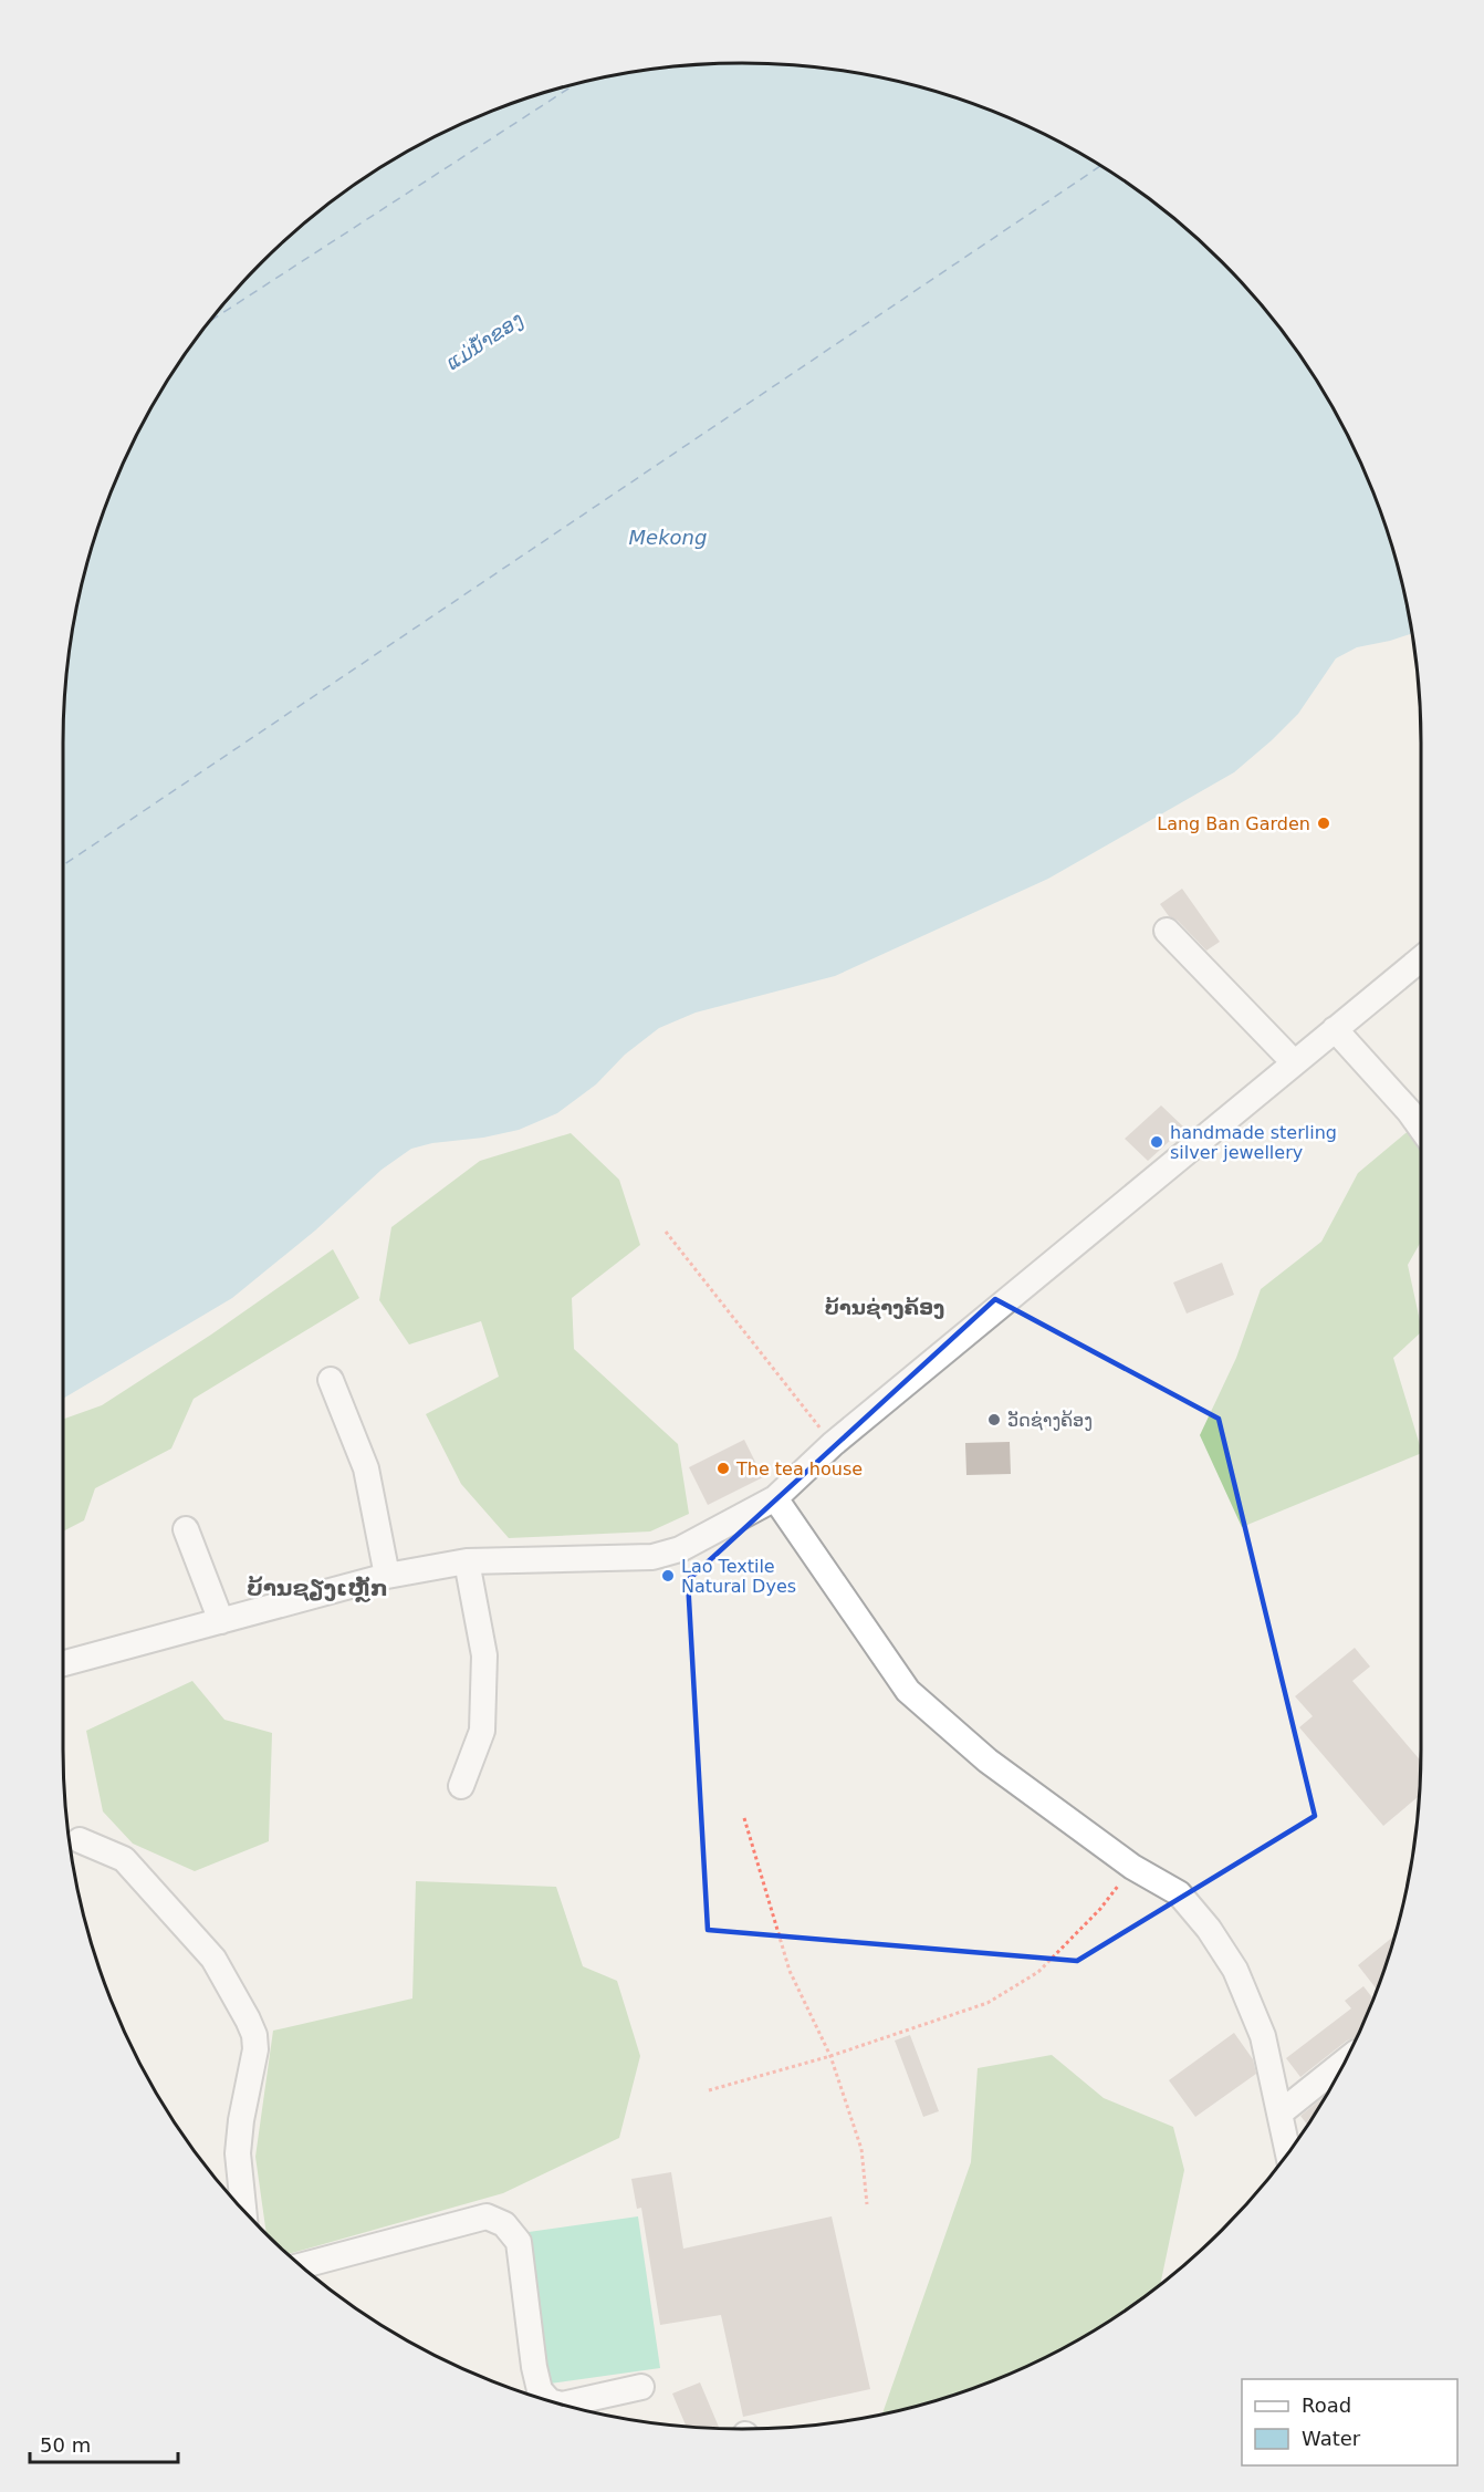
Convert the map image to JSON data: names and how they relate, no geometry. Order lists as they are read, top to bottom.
{
  "districts": ["ບ້ານຊ່າງຄ້ອງ", "ບ້ານຊຽງເຫຼັກ"],
  "water": ["ແມ່ນ້ຳຂອງ", "Mekong"],
  "places": [
    "Lang Ban Garden",
    "handmade sterling silver jewellery",
    "ວັດຊ່າງຄ້ອງ",
    "The tea house",
    "Lao Textile Natural Dyes"
  ],
  "legend": ["Road", "Water"],
  "scale_bar": "50 m"
}
